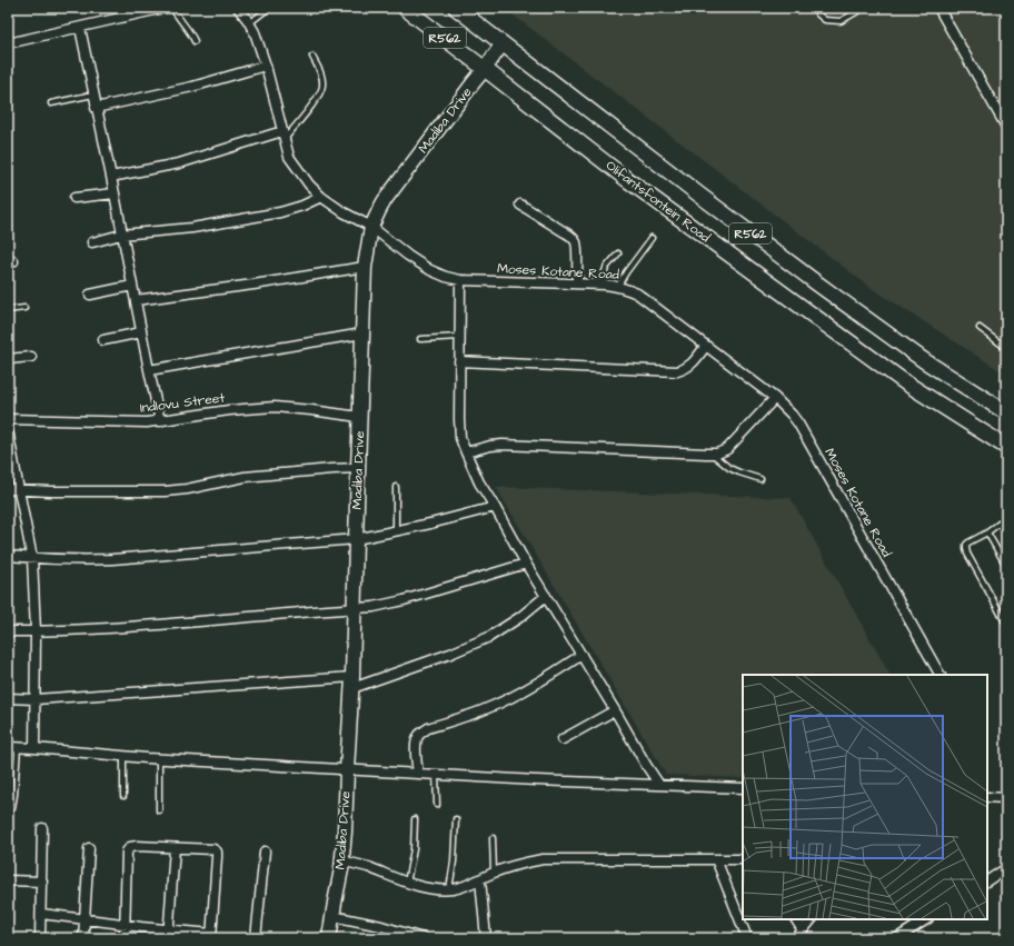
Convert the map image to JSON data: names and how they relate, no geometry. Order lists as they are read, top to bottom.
{
  "streets": {
    "main road": ["R562", "Olifantsfontein Road"],
    "street": ["Madiba Drive", "Moses Kotane Road", "Indlovu Street"]
  },
  "crossings": [
    ["R562", "Madiba Drive"],
    ["Madiba Drive", "Olifantsfontein Road"],
    ["Madiba Drive", "Moses Kotane Road"],
    ["Madiba Drive", "Indlovu Street"]
  ]
}
